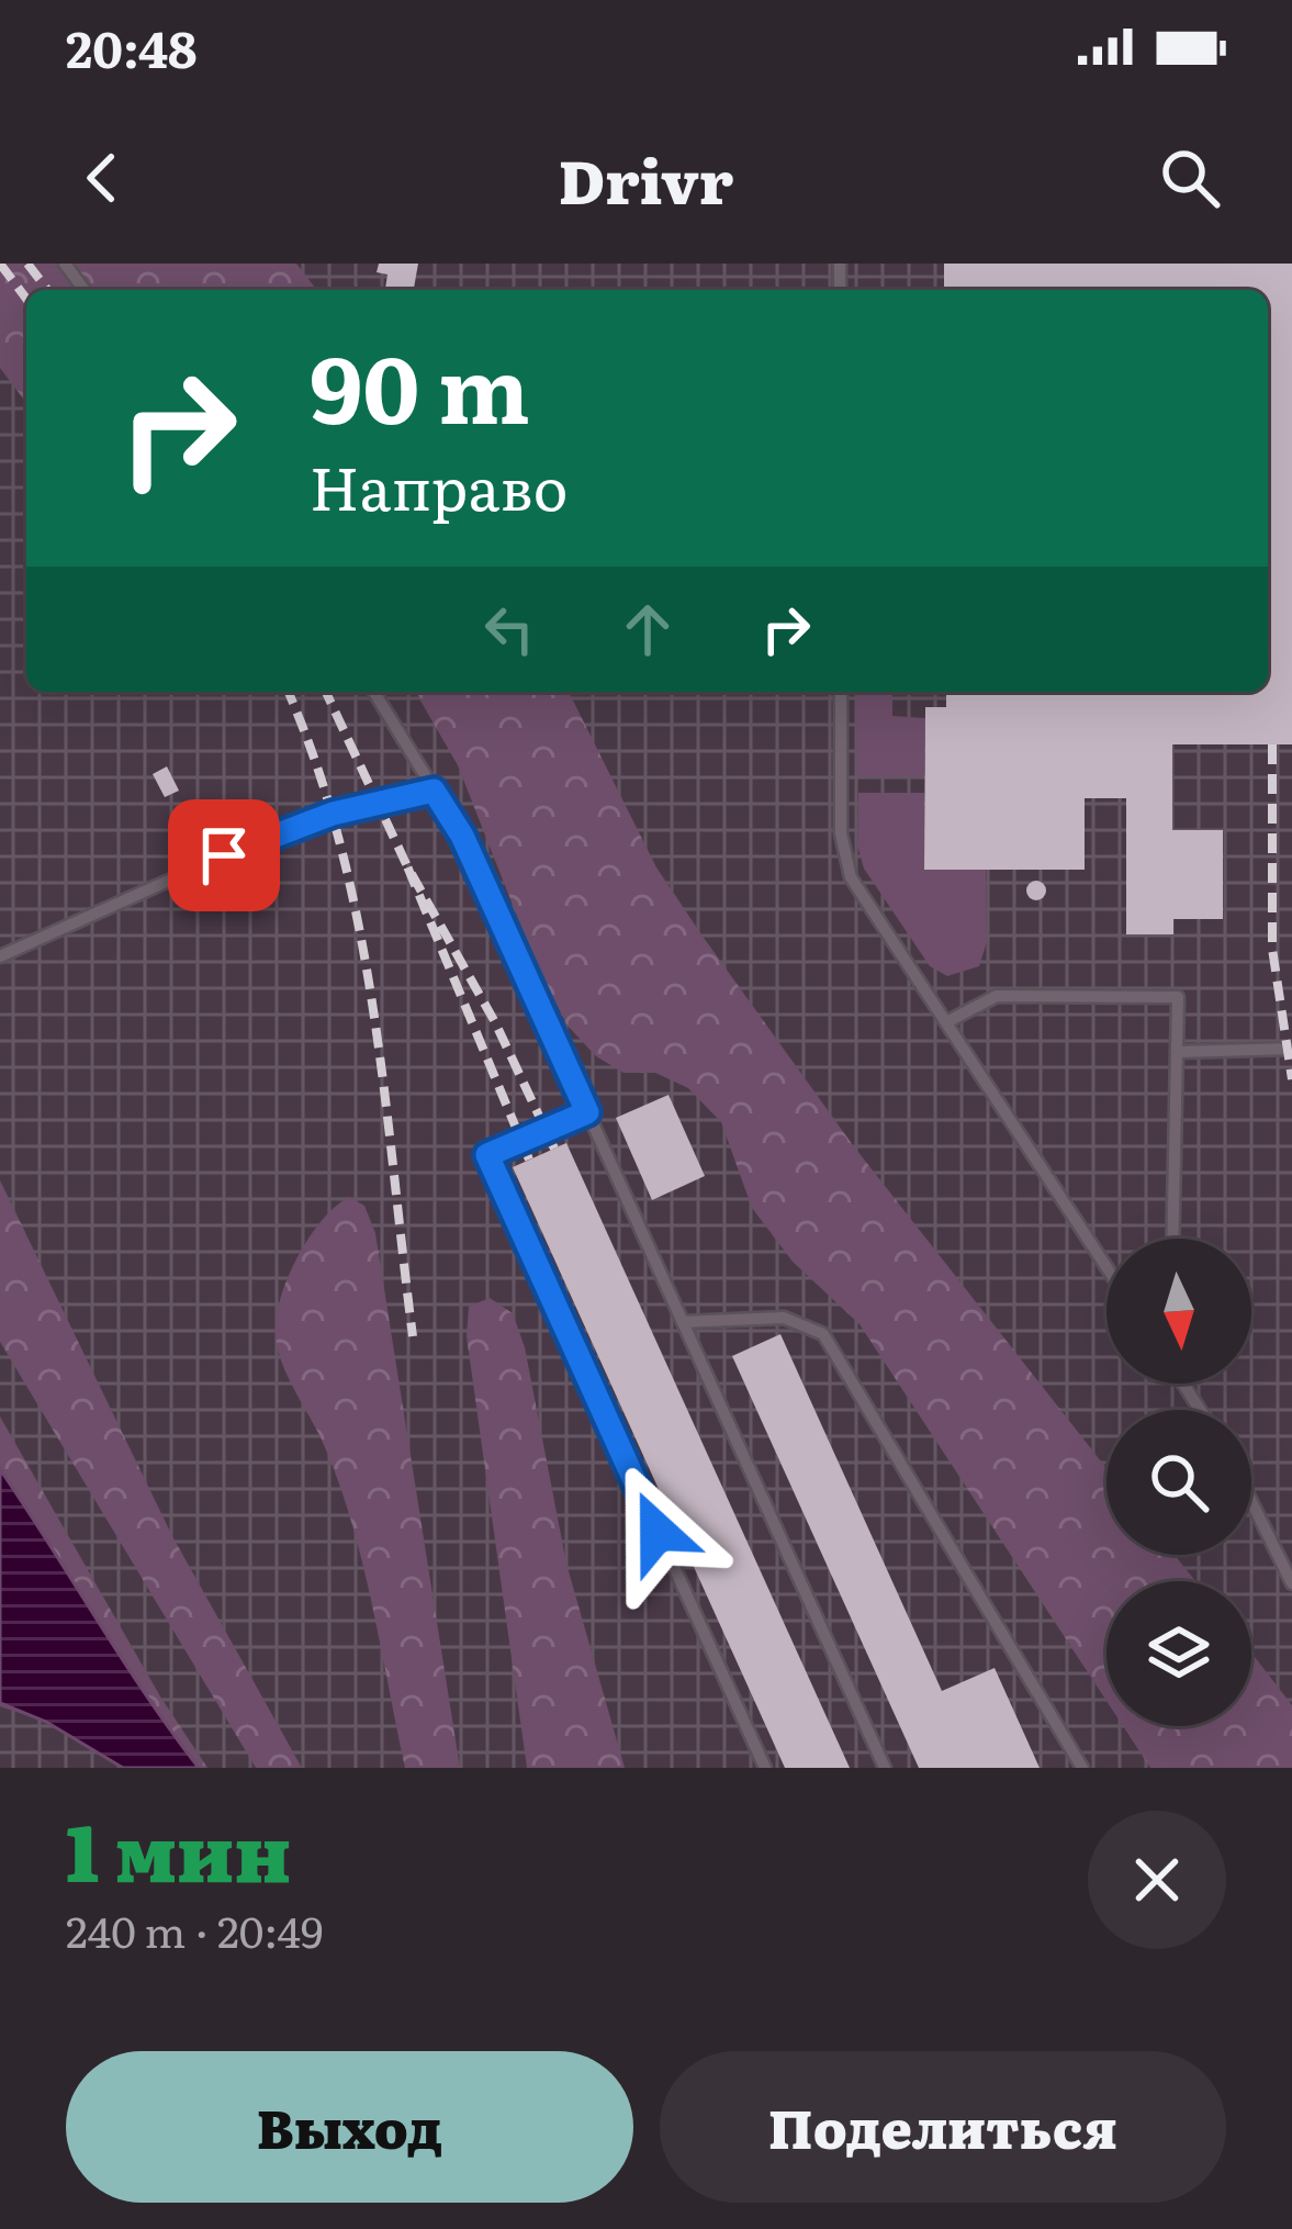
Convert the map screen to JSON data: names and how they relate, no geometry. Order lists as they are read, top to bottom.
{
  "north": "bottom",
  "page": {
    "status": "20:48",
    "header": "Drivr",
    "turn": ["90 m", "Направо"],
    "heading": ["1 мин", "240 m · 20:49"],
    "buttons": ["Выход", "Поделиться"]
  }
}
